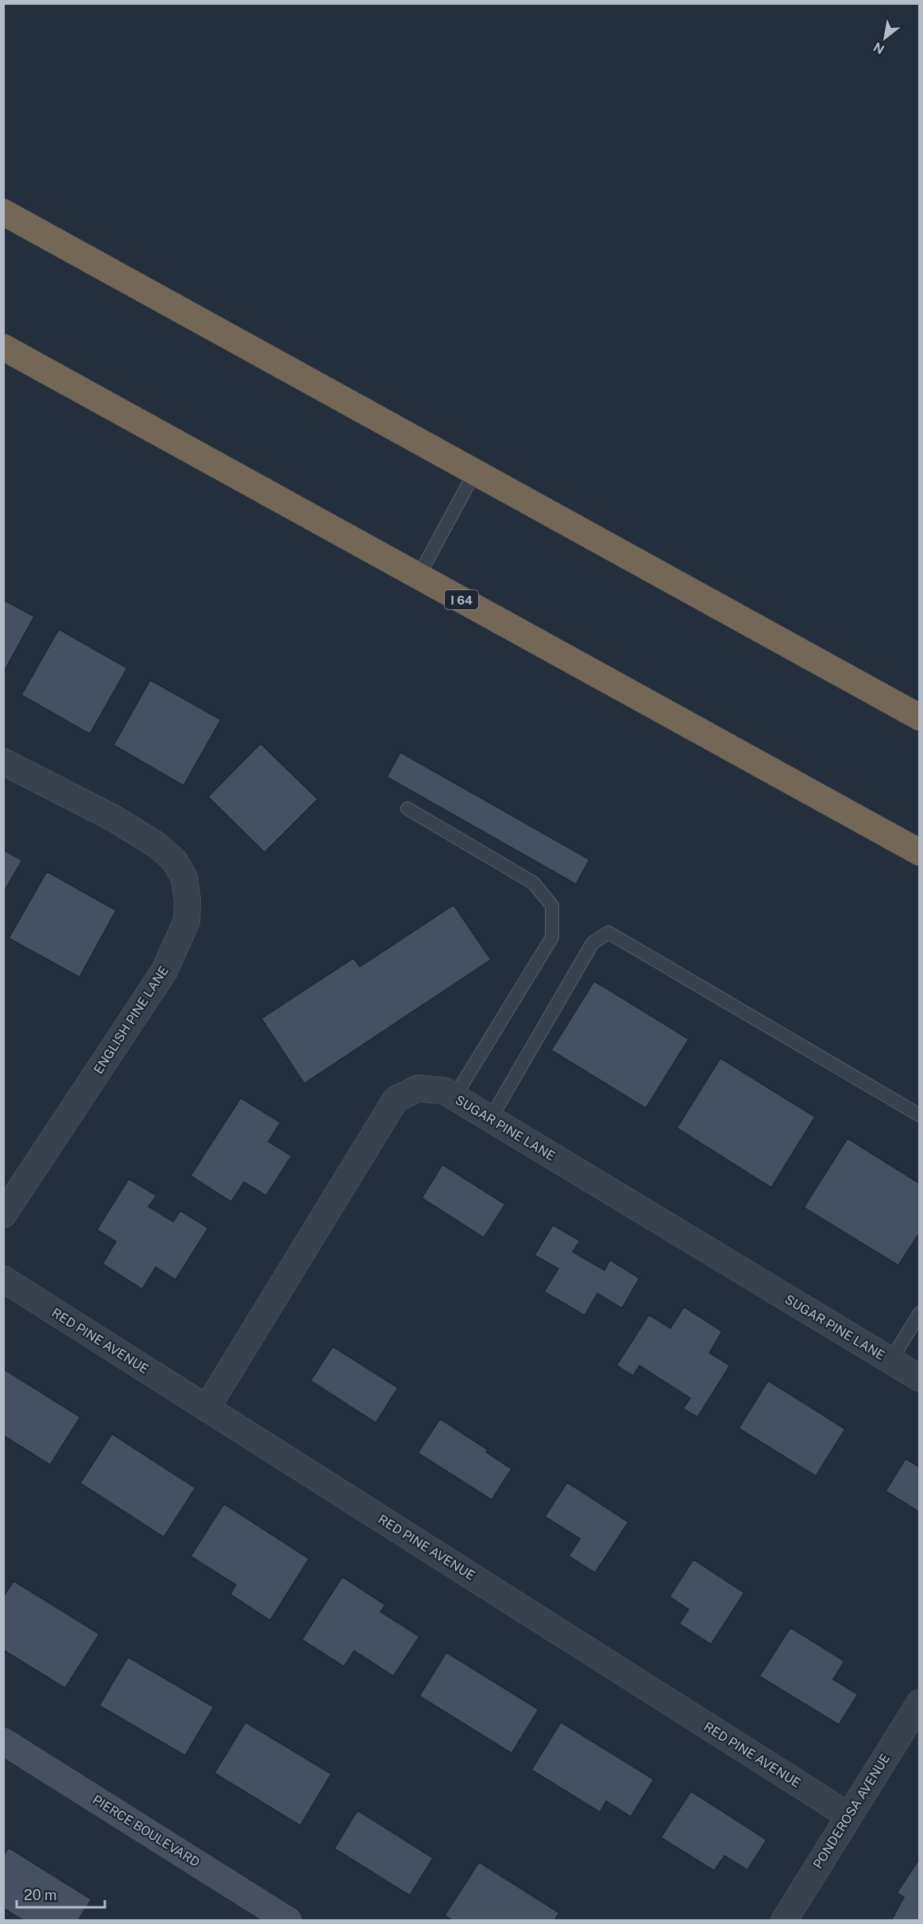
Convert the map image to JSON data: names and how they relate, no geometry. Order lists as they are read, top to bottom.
{
  "streets": {
    "highway": ["I 64"],
    "street": [
      "ENGLISH PINE LANE",
      "SUGAR PINE LANE",
      "RED PINE AVENUE",
      "PONDEROSA AVENUE",
      "PIERCE BOULEVARD"
    ]
  },
  "crossings": [
    ["SUGAR PINE LANE", "RED PINE AVENUE"],
    ["RED PINE AVENUE", "PONDEROSA AVENUE"]
  ],
  "scale_bar": "20 m",
  "north": "bottom left"
}
